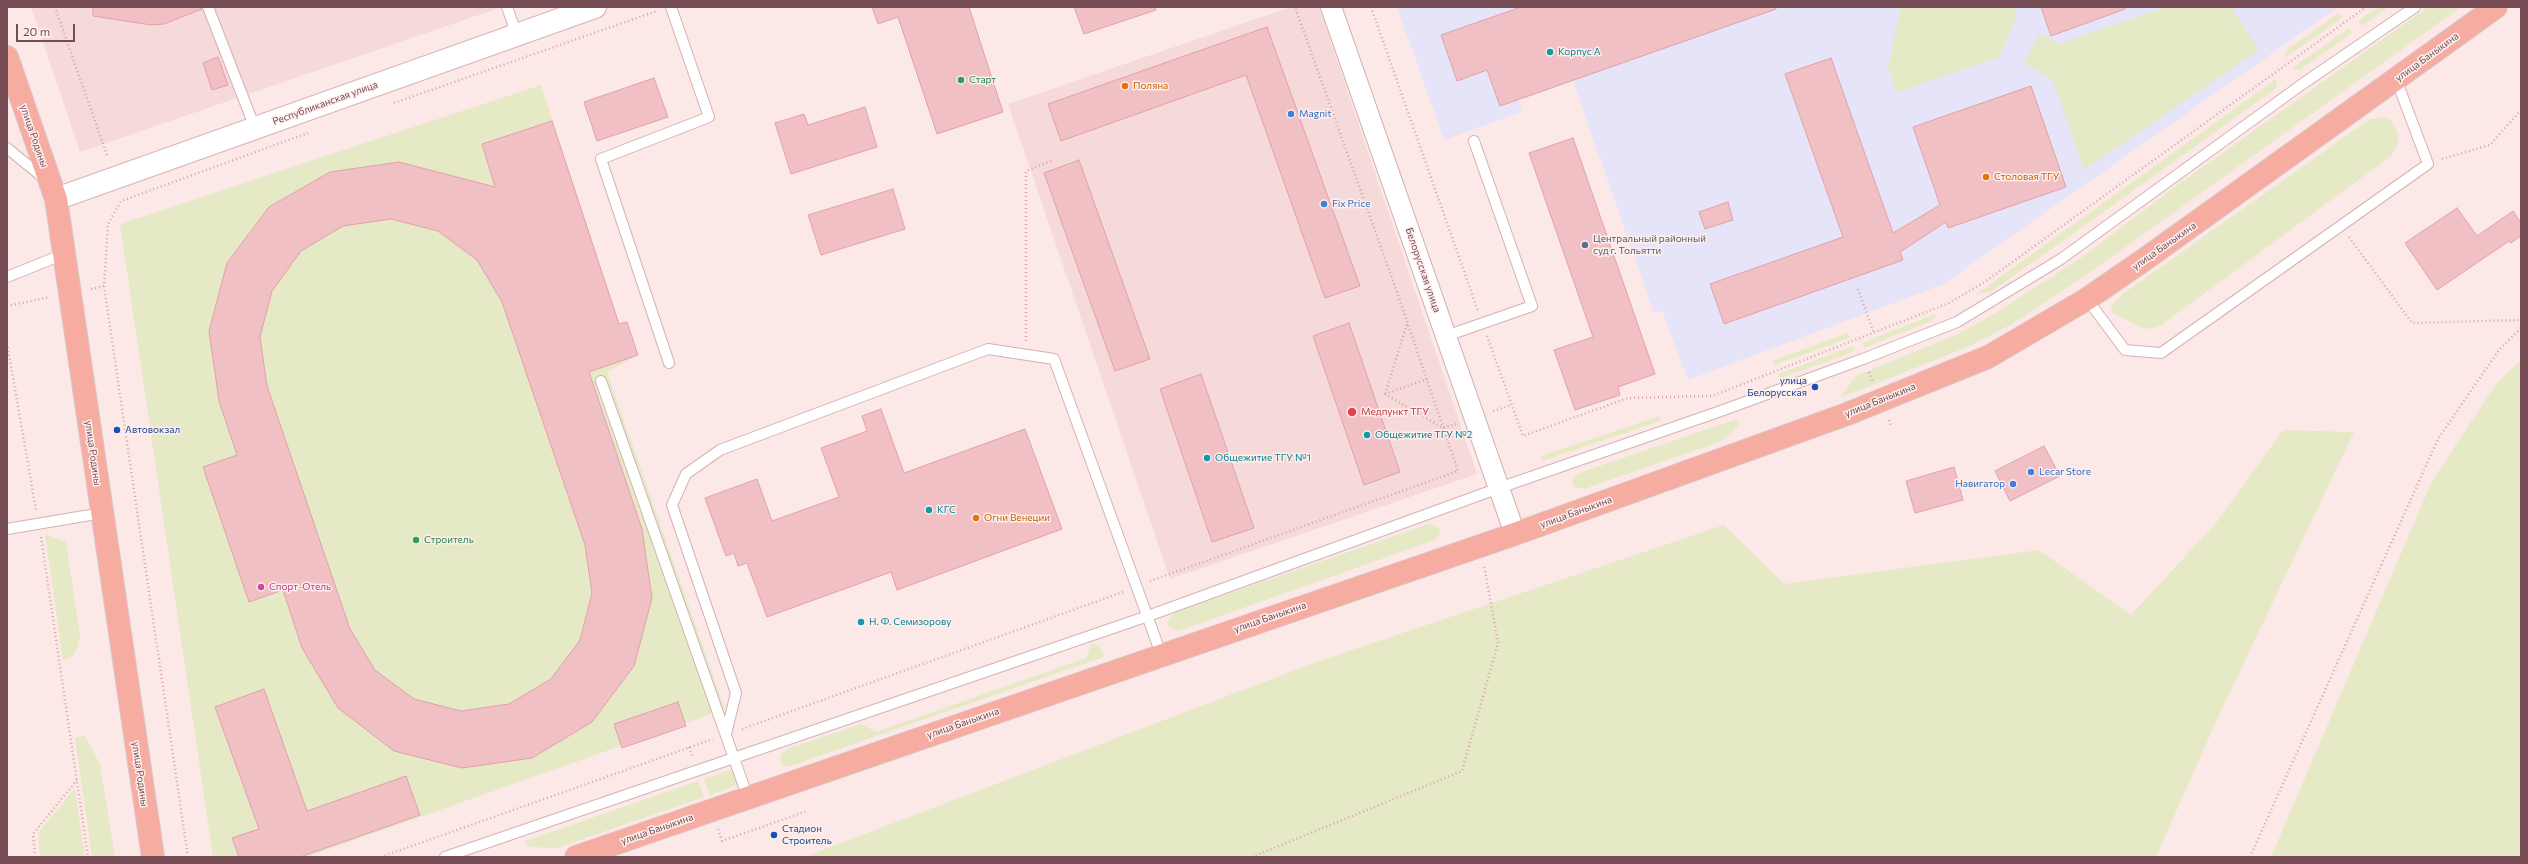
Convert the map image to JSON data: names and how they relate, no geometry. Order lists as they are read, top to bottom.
{
  "streets": {
    "main road": ["улица Баныкина", "улица Родины"],
    "street": ["Республиканская улица", "Белорусская улица"]
  },
  "crossings": [
    ["улица Баныкина", "Белорусская улица"],
    ["Республиканская улица", "улица Родины"]
  ],
  "places": [
    "Корпус А",
    "Старт",
    "Поляна",
    "Magnit",
    "Столовая ТГУ",
    "Fix Price",
    "Центральный районный суд г. Тольятти",
    "улица Белорусская",
    "Медпункт ТГУ",
    "Автовокзал",
    "Общежитие ТГУ №2",
    "Общежитие ТГУ №1",
    "Lecar Store",
    "Навигатор",
    "КГС",
    "Огни Венеции",
    "Строитель",
    "Спорт-Отель",
    "Н. Ф. Семизорову",
    "Стадион Строитель"
  ],
  "scale_bar": "20 m"
}
